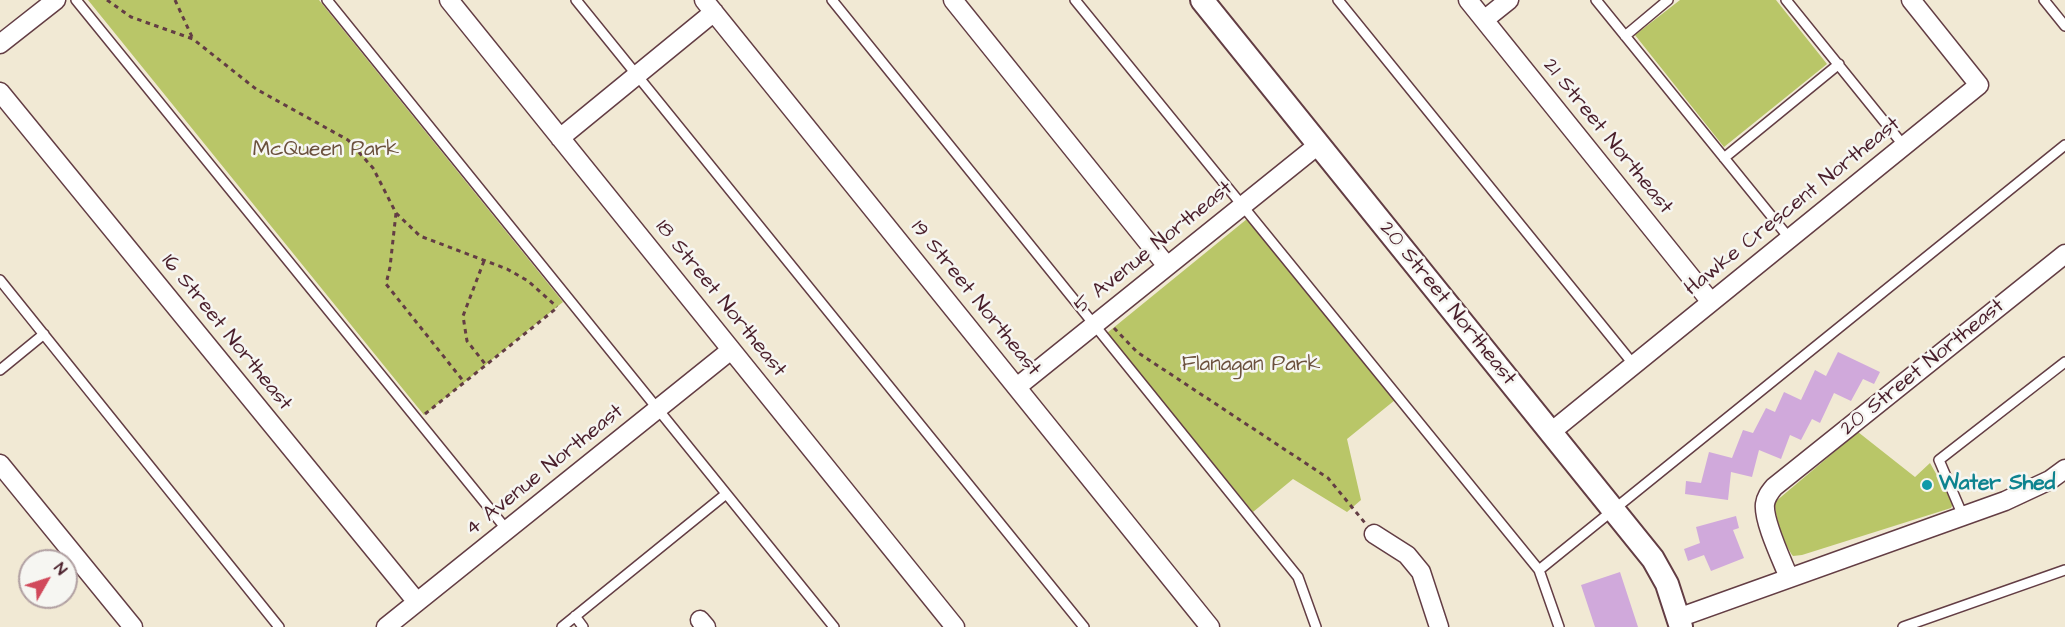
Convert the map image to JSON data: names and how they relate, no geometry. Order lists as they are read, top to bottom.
{
  "streets": {
    "street": [
      "21 Street Northeast",
      "Hawke Crescent Northeast",
      "5 Avenue Northeast",
      "18 Street Northeast",
      "19 Street Northeast",
      "20 Street Northeast",
      "16 Street Northeast",
      "4 Avenue Northeast"
    ]
  },
  "crossings": [
    ["21 Street Northeast", "Hawke Crescent Northeast"],
    ["Hawke Crescent Northeast", "20 Street Northeast"],
    ["5 Avenue Northeast", "19 Street Northeast"],
    ["5 Avenue Northeast", "20 Street Northeast"],
    ["18 Street Northeast", "4 Avenue Northeast"],
    ["16 Street Northeast", "4 Avenue Northeast"]
  ],
  "parks": ["McQueen Park", "Flanagan Park"],
  "places": ["Water Shed"],
  "north": "top right"
}
